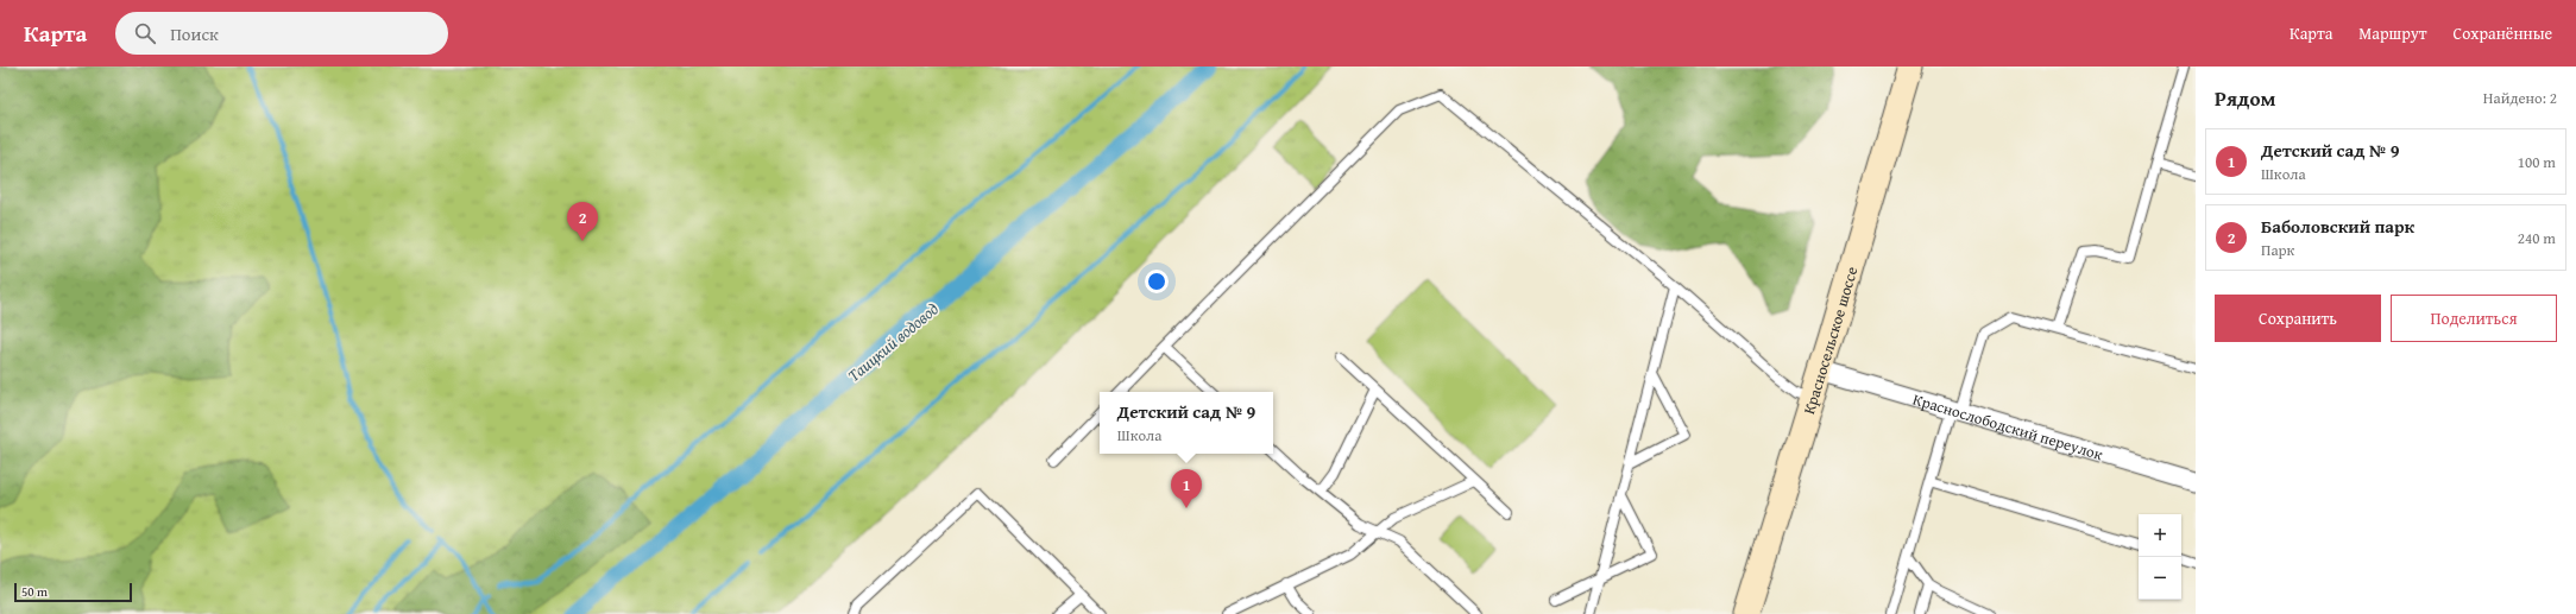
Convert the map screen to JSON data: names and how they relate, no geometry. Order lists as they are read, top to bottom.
{
  "streets": {
    "main road": ["Красносельское шоссе"],
    "street": ["Краснослободский переулок"]
  },
  "crossings": [
    ["Красносельское шоссе", "Краснослободский переулок"]
  ],
  "water": ["Таицкий водовод"],
  "scale_bar": "50 m",
  "page": {
    "header": "Карта",
    "search": "Поиск",
    "nav": ["Карта", "Маршрут", "Сохранённые"],
    "heading": ["Рядом", "Найдено: 2"],
    "list": [
      {
        "mark": "1",
        "name": "Детский сад № 9",
        "note": "Школа",
        "value": "100 m"
      },
      {
        "mark": "2",
        "name": "Баболовский парк",
        "note": "Парк",
        "value": "240 m"
      }
    ],
    "pins": ["2", "1"],
    "buttons": ["Сохранить", "Поделиться"],
    "popup": ["Детский сад № 9", "Школа"],
    "map_buttons": ["+", "−"],
    "scale": "50 m"
  }
}
